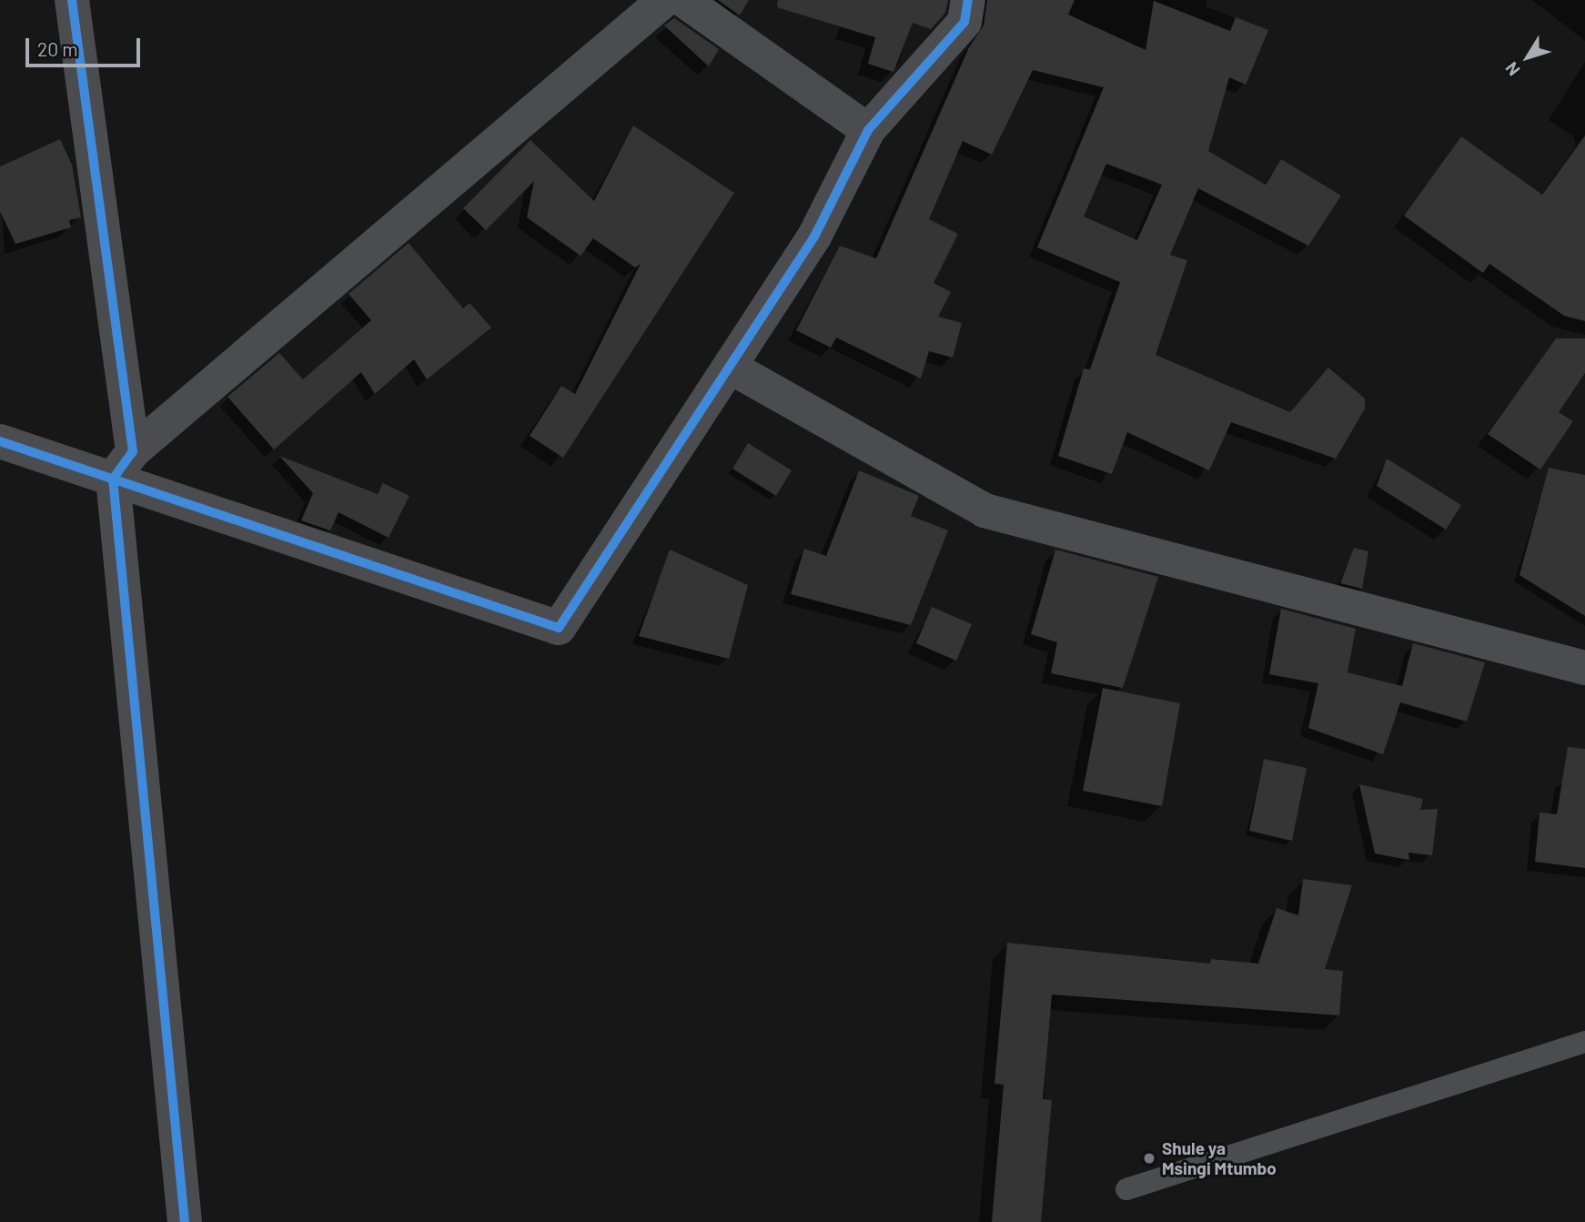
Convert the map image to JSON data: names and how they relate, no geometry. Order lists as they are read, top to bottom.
{
  "places": ["Shule ya Msingi Mtumbo"],
  "scale_bar": "20 m",
  "north": "bottom left"
}
